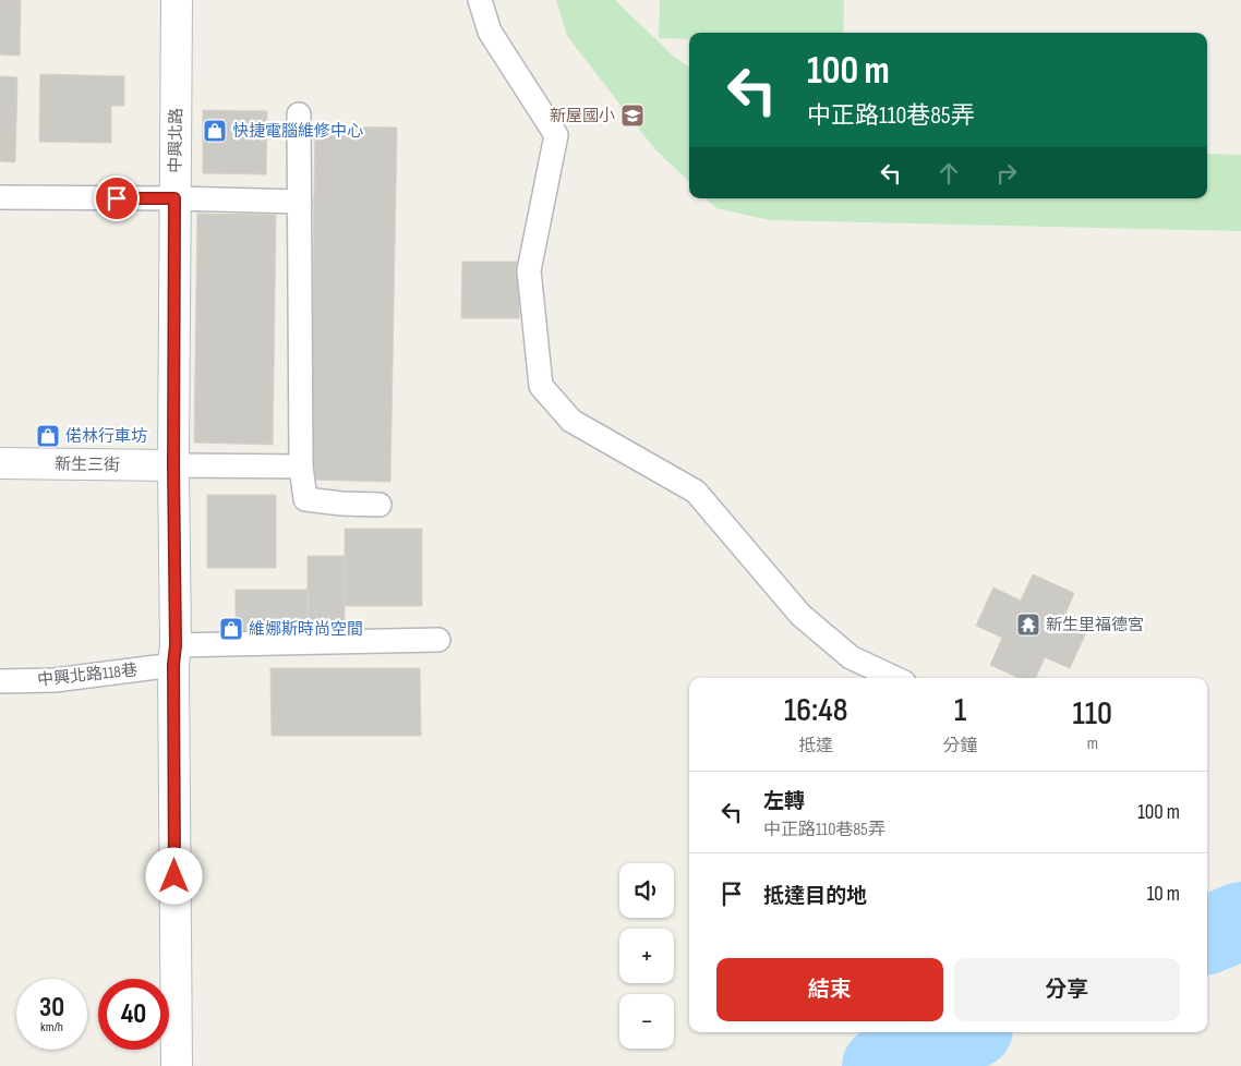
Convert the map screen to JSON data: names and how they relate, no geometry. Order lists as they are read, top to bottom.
{
  "streets": {
    "street": ["中興北路", "新生三街"],
    "lane": ["中興北路118巷"]
  },
  "crossings": [
    ["中興北路", "新生三街"],
    ["中興北路", "中興北路118巷"]
  ],
  "places": {
    "school or university": ["新屋國小"],
    "shop": ["快捷電腦維修中心", "偌林行車坊", "維娜斯時尚空間"],
    "temple": ["新生里福德宮"]
  },
  "page": {
    "turn": ["100 m", "中正路110巷85弄"],
    "eta": [
      "16:48",
      "抵達",
      "1",
      "分鐘",
      "110",
      "m"
    ],
    "list": [
      {
        "name": "左轉",
        "note": "中正路110巷85弄",
        "value": "100 m"
      },
      {
        "name": "抵達目的地",
        "value": "10 m"
      }
    ],
    "map_buttons": ["+", "−"],
    "buttons": ["結束", "分享"],
    "speed": "30 km/h",
    "limit": "40"
  }
}
